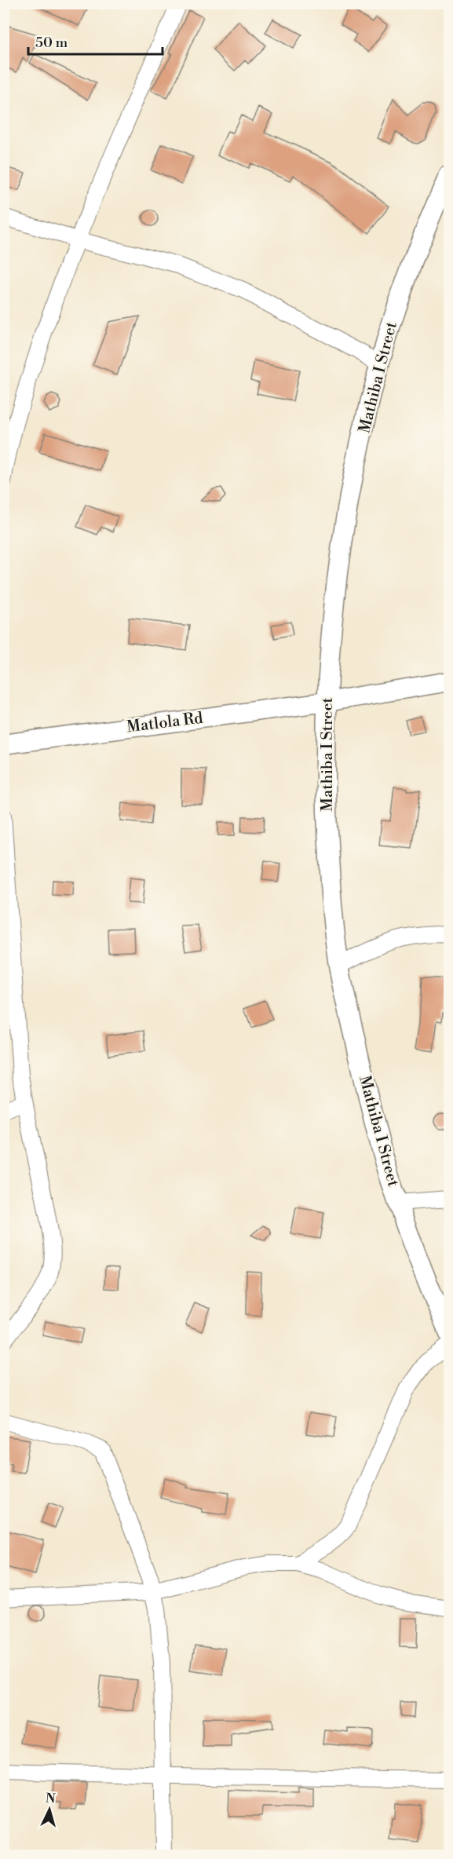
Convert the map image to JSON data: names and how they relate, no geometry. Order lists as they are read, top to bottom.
{
  "streets": {
    "street": ["Mathiba I Street", "Matlola Rd"]
  },
  "crossings": [
    ["Mathiba I Street", "Matlola Rd"]
  ],
  "scale_bar": "50 m",
  "north": "top"
}
